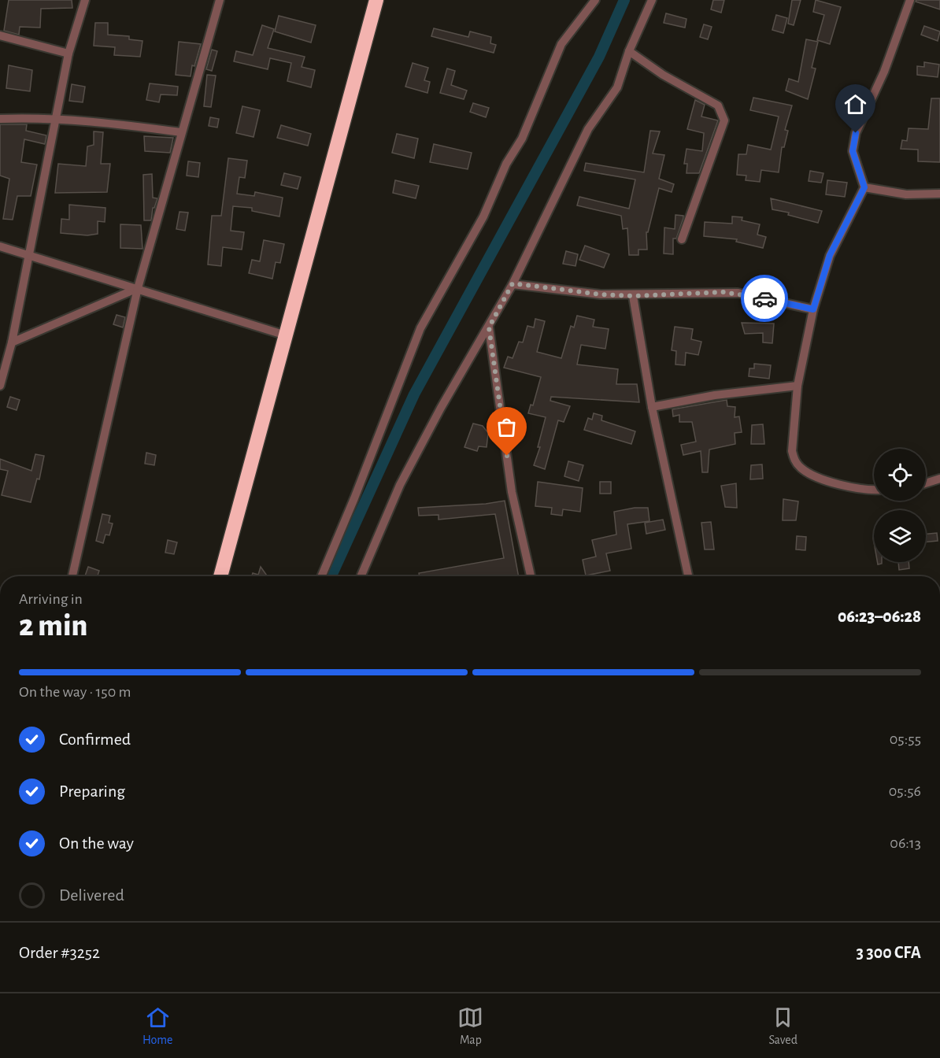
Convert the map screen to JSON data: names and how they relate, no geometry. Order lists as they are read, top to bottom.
{
  "page": {
    "heading": ["2 min", "Arriving in", "06:23–06:28"],
    "panel": ["Order #3252", "3 300 CFA"],
    "bar": "On the way · 150 m",
    "list": [
      ["Confirmed", "05:55"],
      ["Preparing", "05:56"],
      ["On the way", "06:13"],
      "Delivered"
    ],
    "tabs": ["Home", "Map", "Saved"]
  }
}
